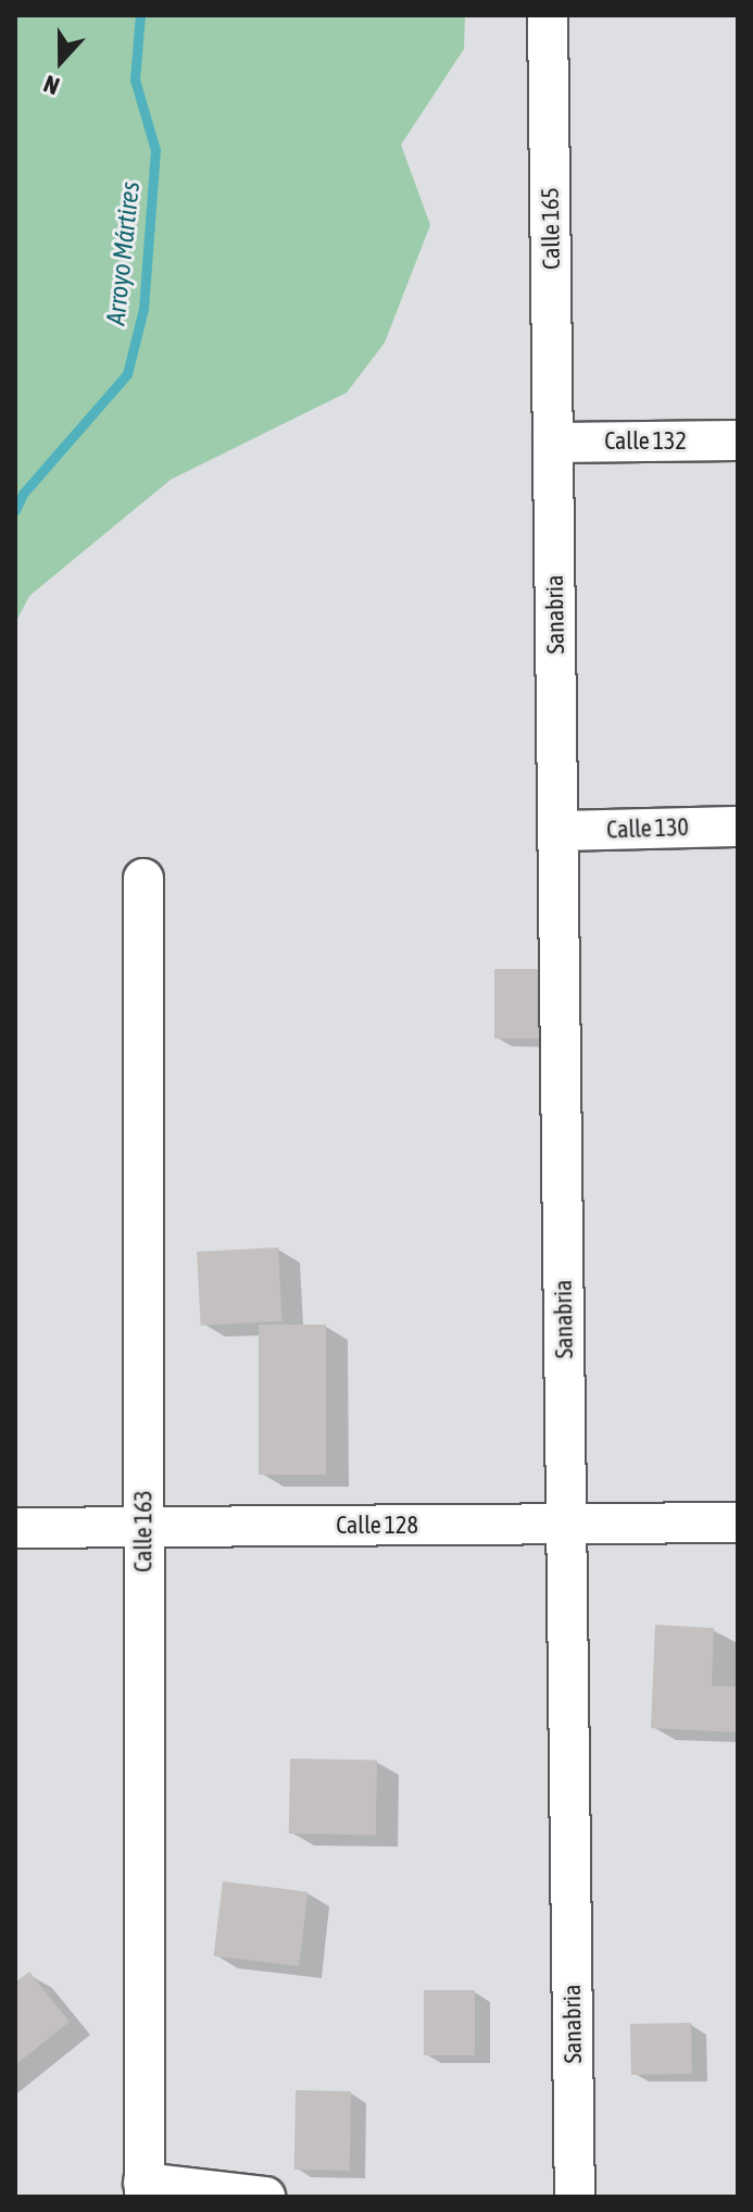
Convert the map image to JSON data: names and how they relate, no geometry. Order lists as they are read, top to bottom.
{
  "streets": {
    "street": [
      "Calle 165",
      "Calle 132",
      "Sanabria",
      "Calle 130",
      "Calle 128",
      "Calle 163"
    ]
  },
  "crossings": [
    ["Calle 165", "Calle 132"],
    ["Calle 165", "Sanabria"],
    ["Calle 132", "Sanabria"],
    ["Sanabria", "Calle 130"],
    ["Sanabria", "Calle 128"],
    ["Calle 128", "Calle 163"]
  ],
  "water": ["Arroyo Mártires"],
  "north": "bottom"
}
